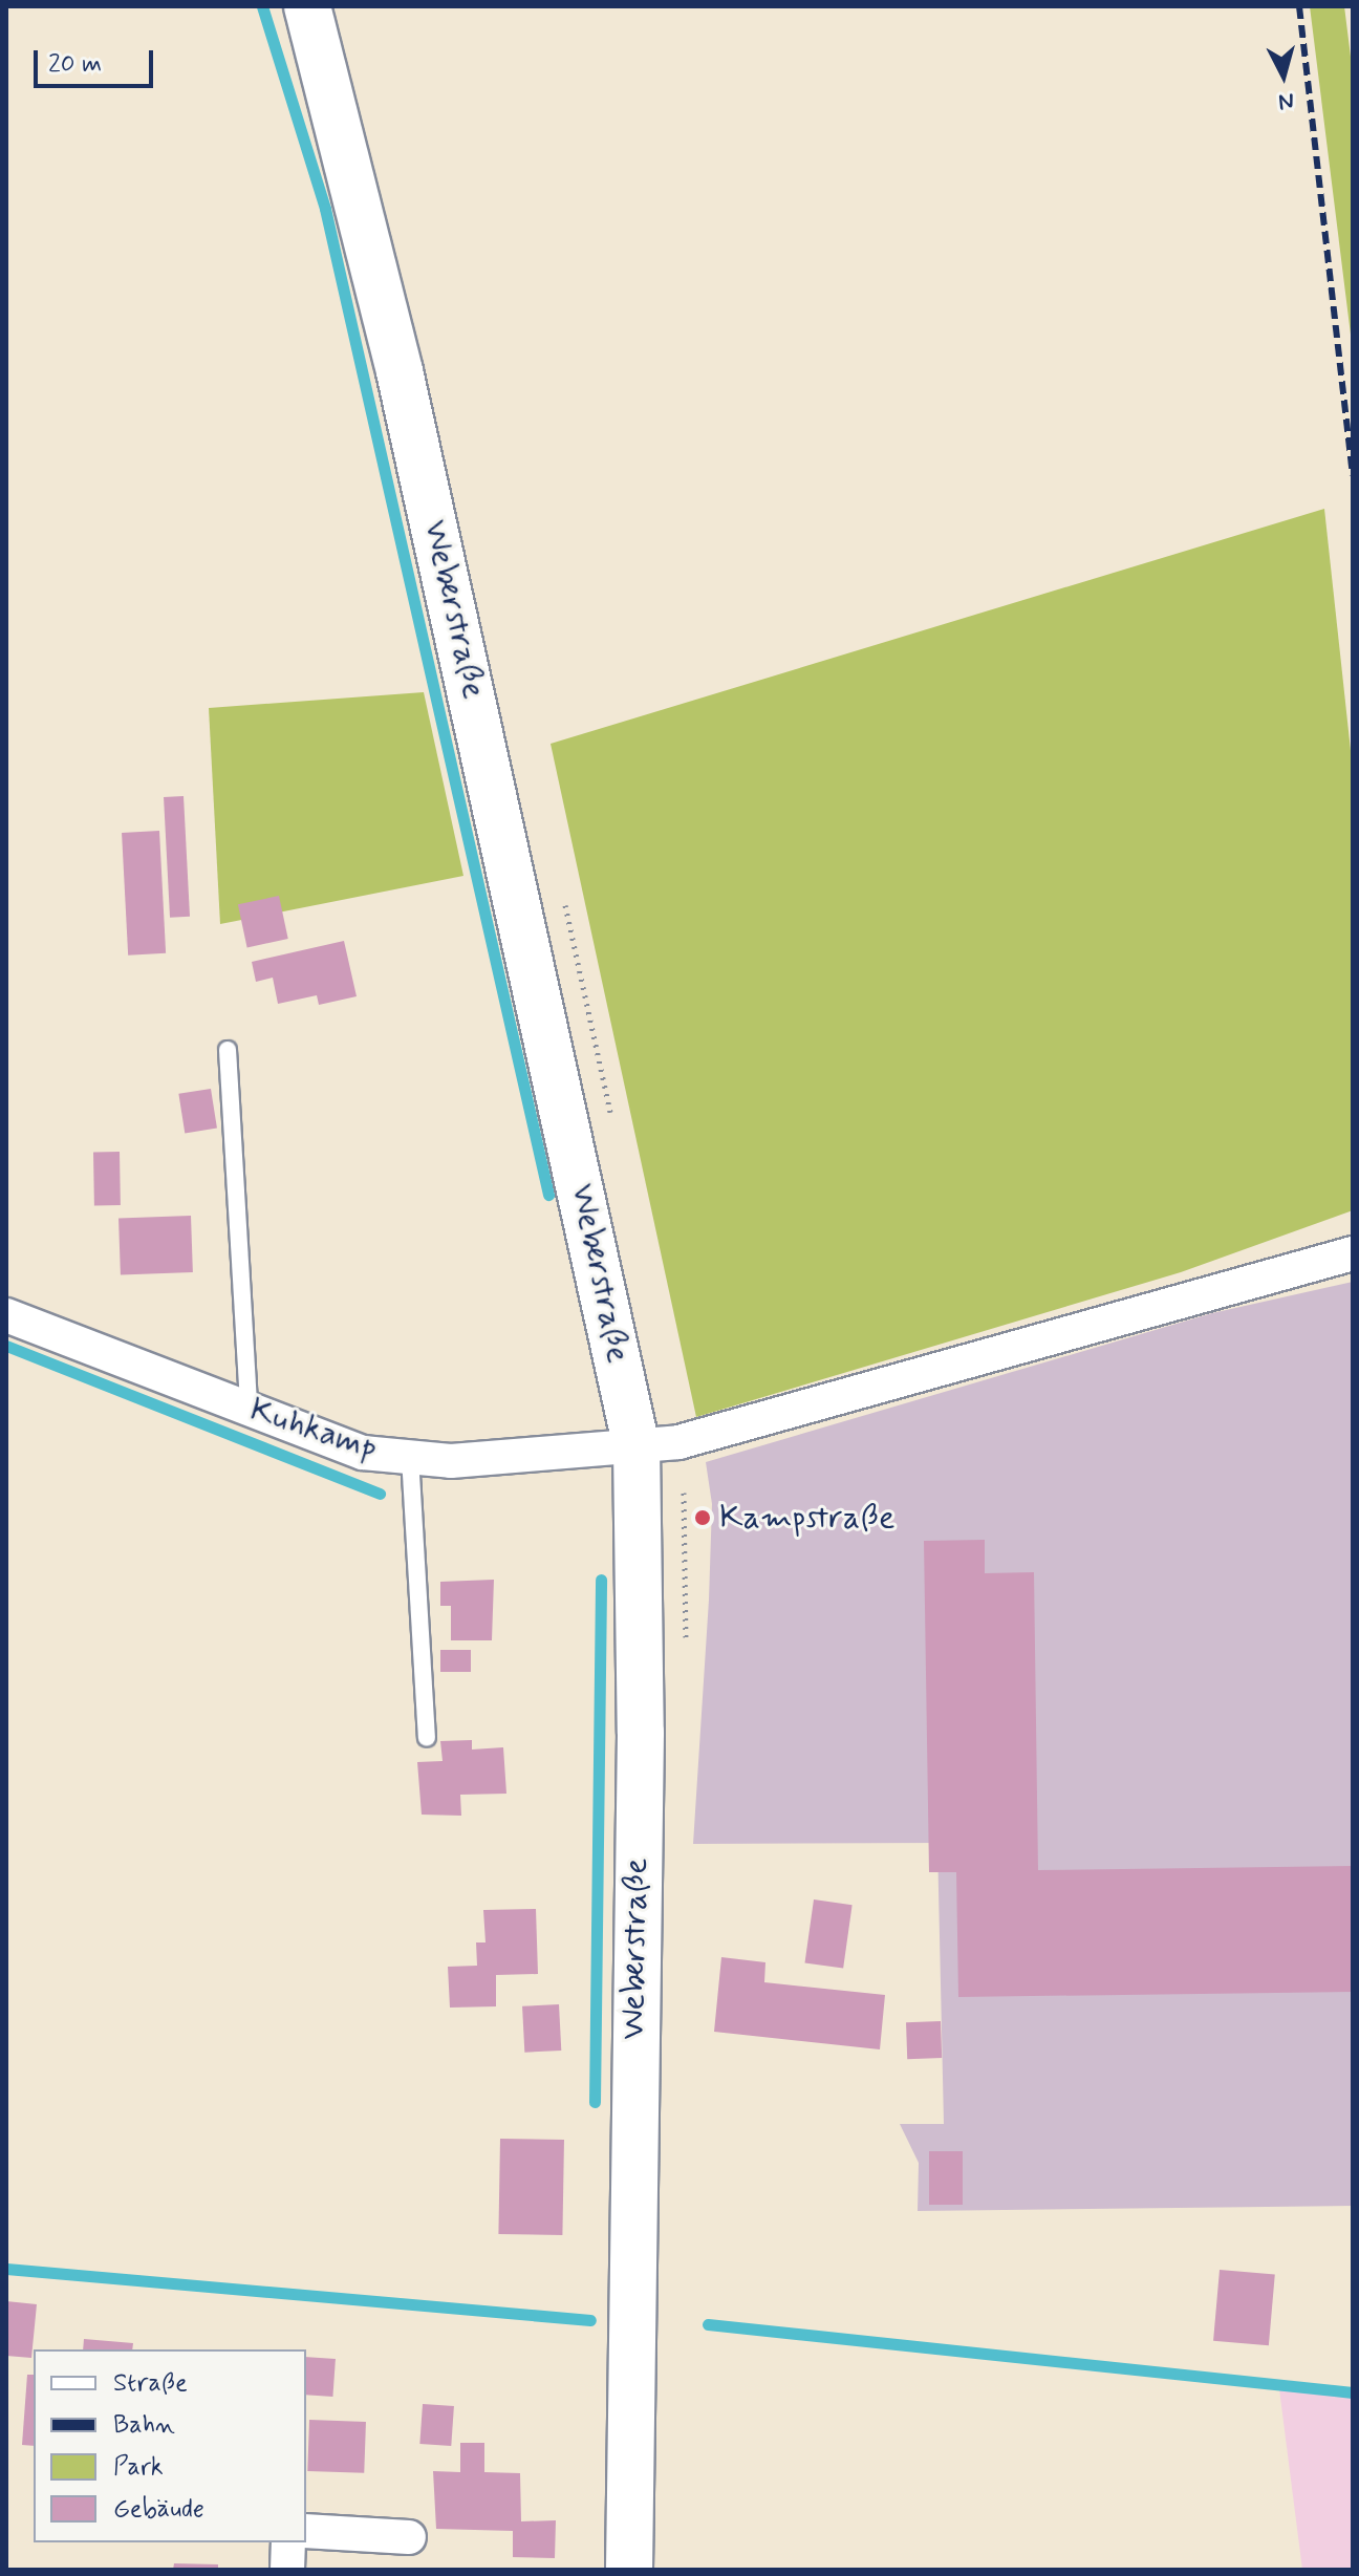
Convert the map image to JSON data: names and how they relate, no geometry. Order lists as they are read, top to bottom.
{
  "streets": {
    "main road": ["Weberstraße"],
    "street": ["Kuhkamp"]
  },
  "crossings": [
    ["Weberstraße", "Kuhkamp"]
  ],
  "places": ["Kampstraße"],
  "legend": [
    "Straße",
    "Bahn",
    "Park",
    "Gebäude"
  ],
  "scale_bar": "20 m",
  "north": "bottom"
}
